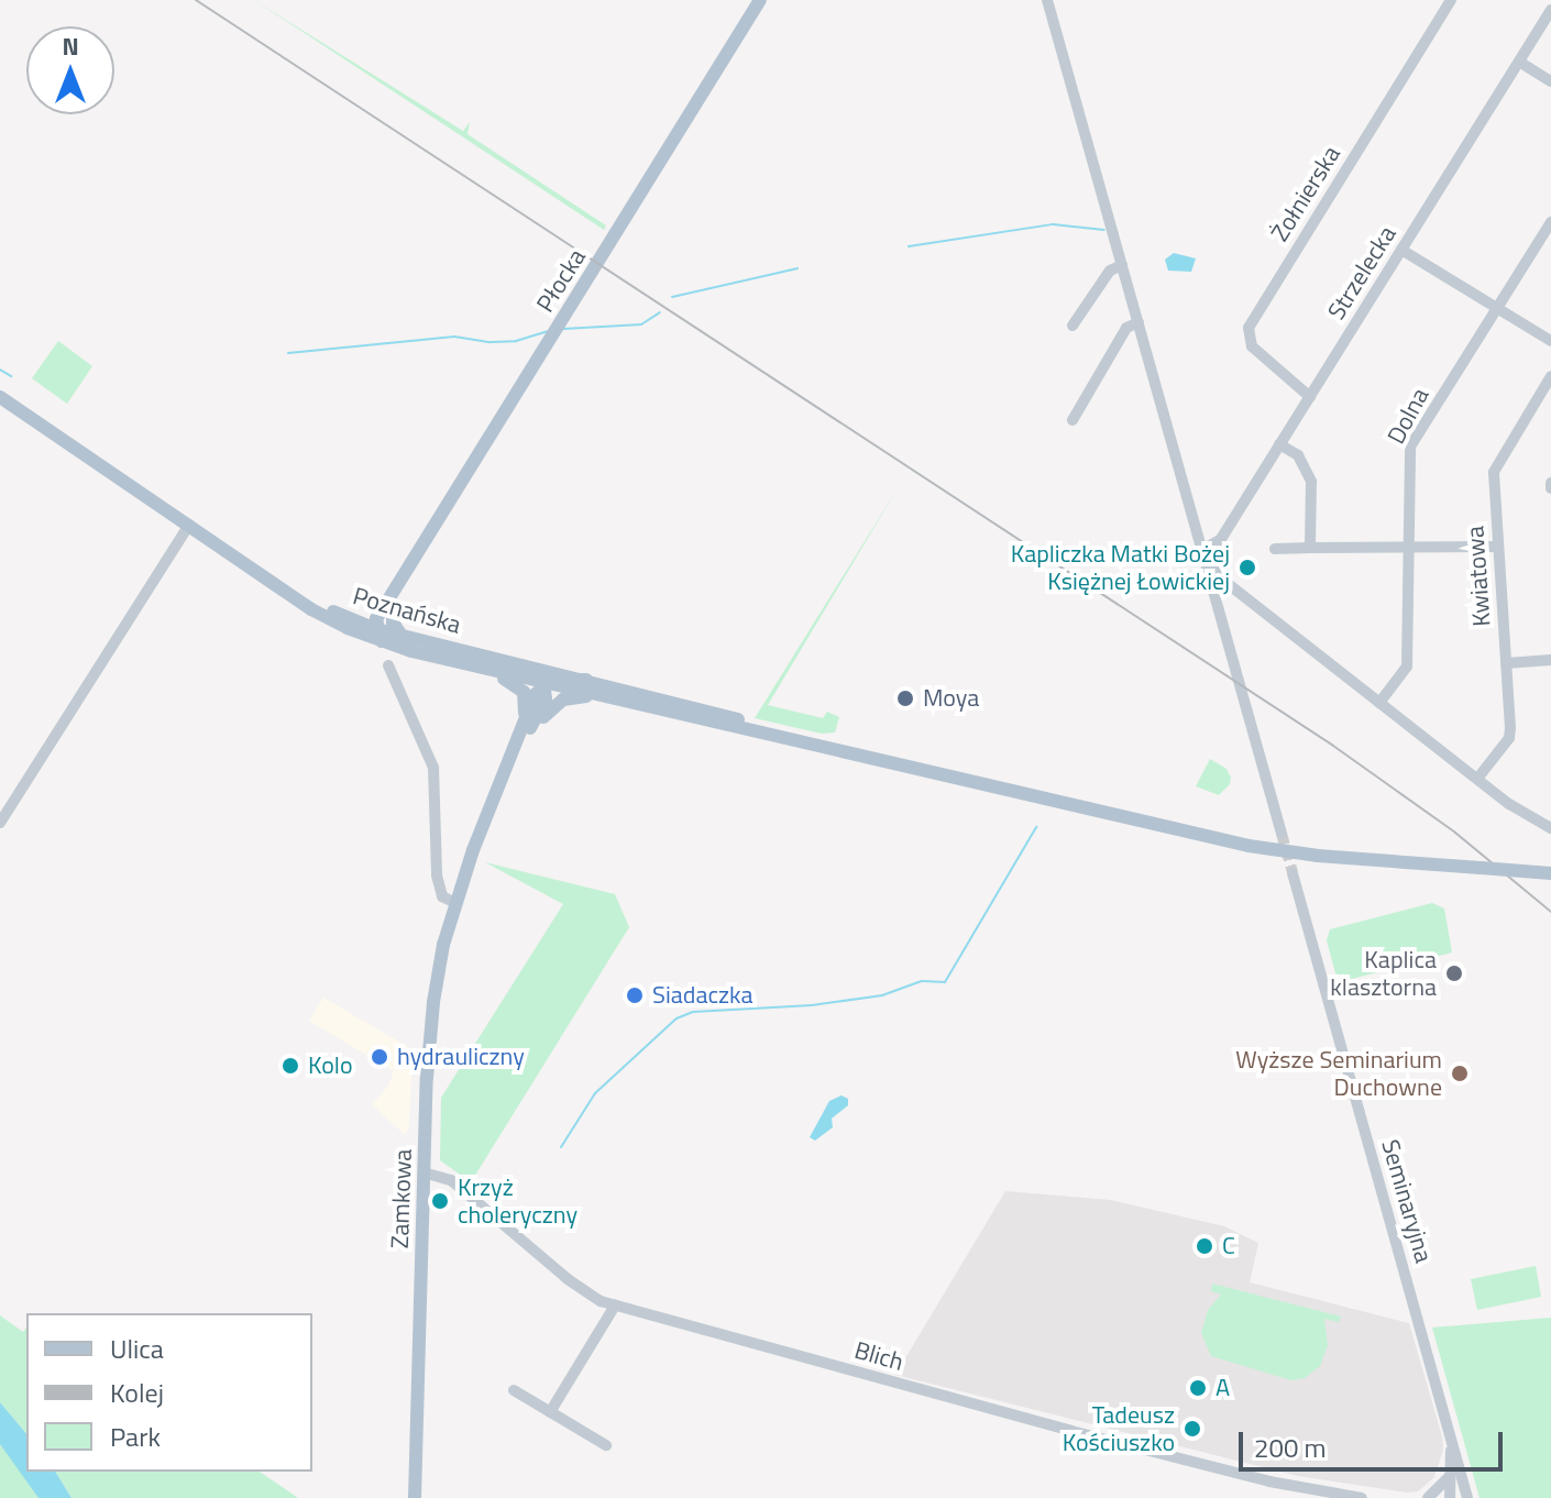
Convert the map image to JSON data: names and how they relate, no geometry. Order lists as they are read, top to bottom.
{
  "streets": {
    "main road": ["Płocka", "Poznańska", "Zamkowa"],
    "street": [
      "Żołnierska",
      "Strzelecka",
      "Dolna",
      "Kwiatowa",
      "Seminaryjna",
      "Blich"
    ]
  },
  "crossings": [
    ["Żołnierska", "Strzelecka"],
    ["Płocka", "Poznańska"],
    ["Poznańska", "Zamkowa"],
    ["Zamkowa", "Blich"]
  ],
  "places": [
    "Kapliczka Matki Bożej Księżnej Łowickiej",
    "Moya",
    "Kaplica klasztorna",
    "Siadaczka",
    "hydrauliczny",
    "Kolo",
    "Wyższe Seminarium Duchowne",
    "Krzyż choleryczny",
    "C",
    "A",
    "Tadeusz Kościuszko"
  ],
  "legend": ["Ulica", "Kolej", "Park"],
  "scale_bar": "200 m",
  "north": "top"
}
